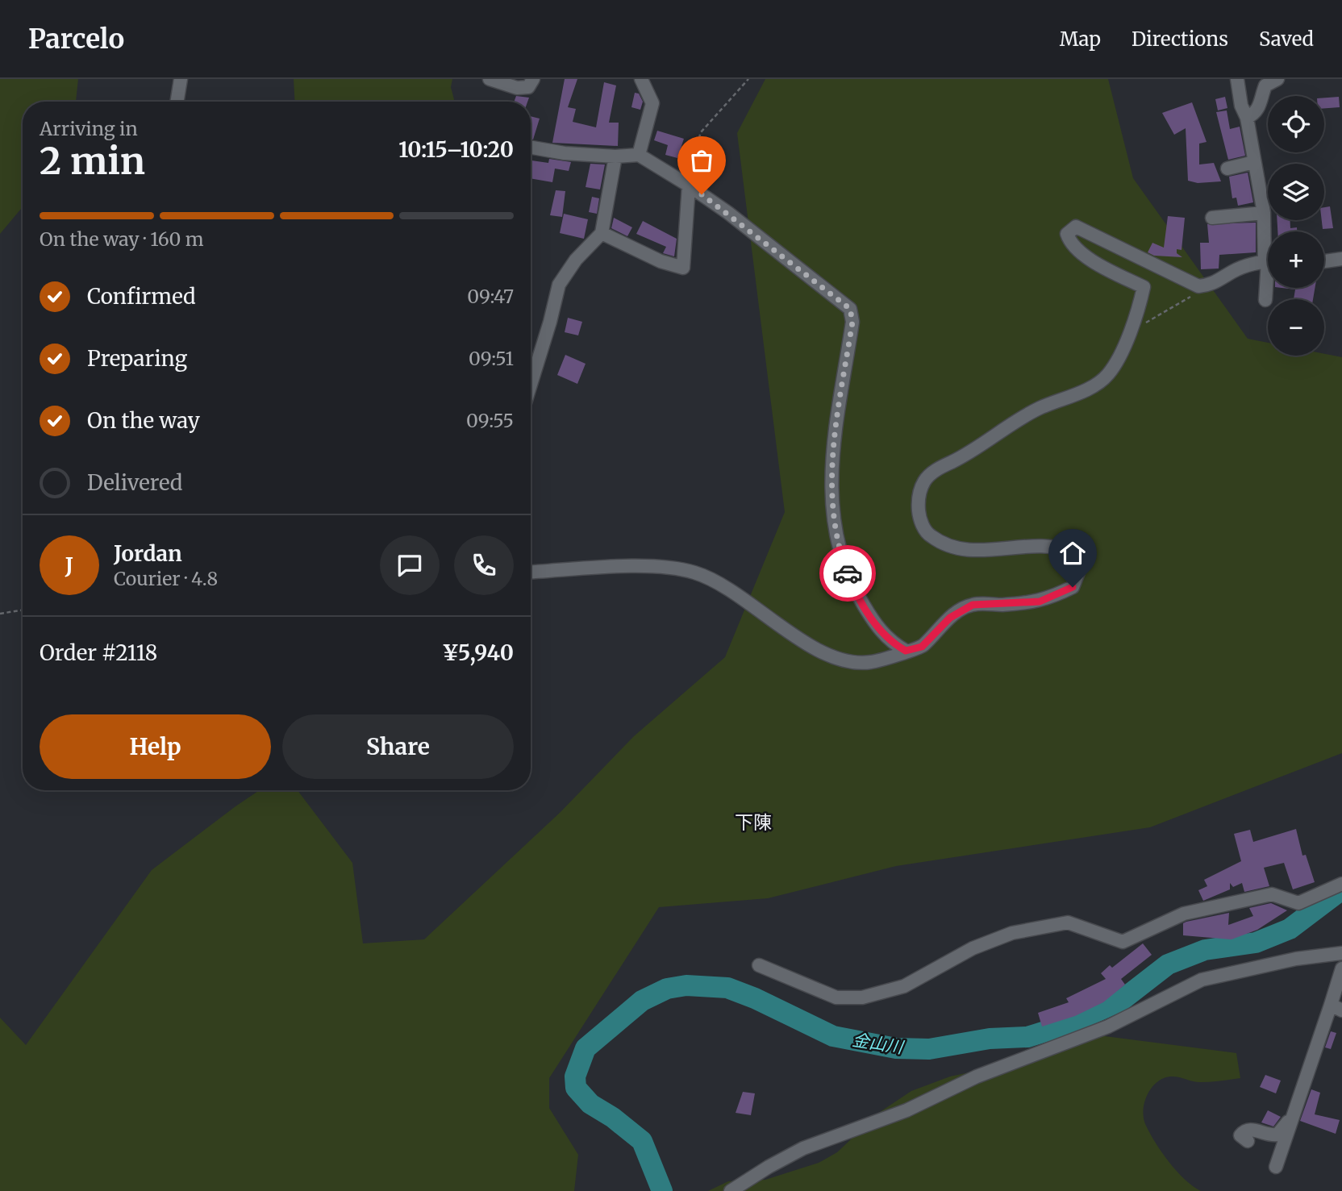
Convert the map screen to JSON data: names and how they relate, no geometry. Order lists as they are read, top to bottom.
{
  "districts": ["下陳"],
  "water": ["金山川"],
  "page": {
    "header": "Parcelo",
    "nav": ["Map", "Directions", "Saved"],
    "map_buttons": ["+", "−"],
    "heading": ["2 min", "Arriving in", "10:15–10:20"],
    "panel": [
      "Jordan",
      "Courier · 4.8",
      "Order #2118",
      "¥5,940"
    ],
    "bar": "On the way · 160 m",
    "list": [
      ["Confirmed", "09:47"],
      ["Preparing", "09:51"],
      ["On the way", "09:55"],
      "Delivered"
    ],
    "round": "J",
    "buttons": ["Help", "Share"]
  }
}
